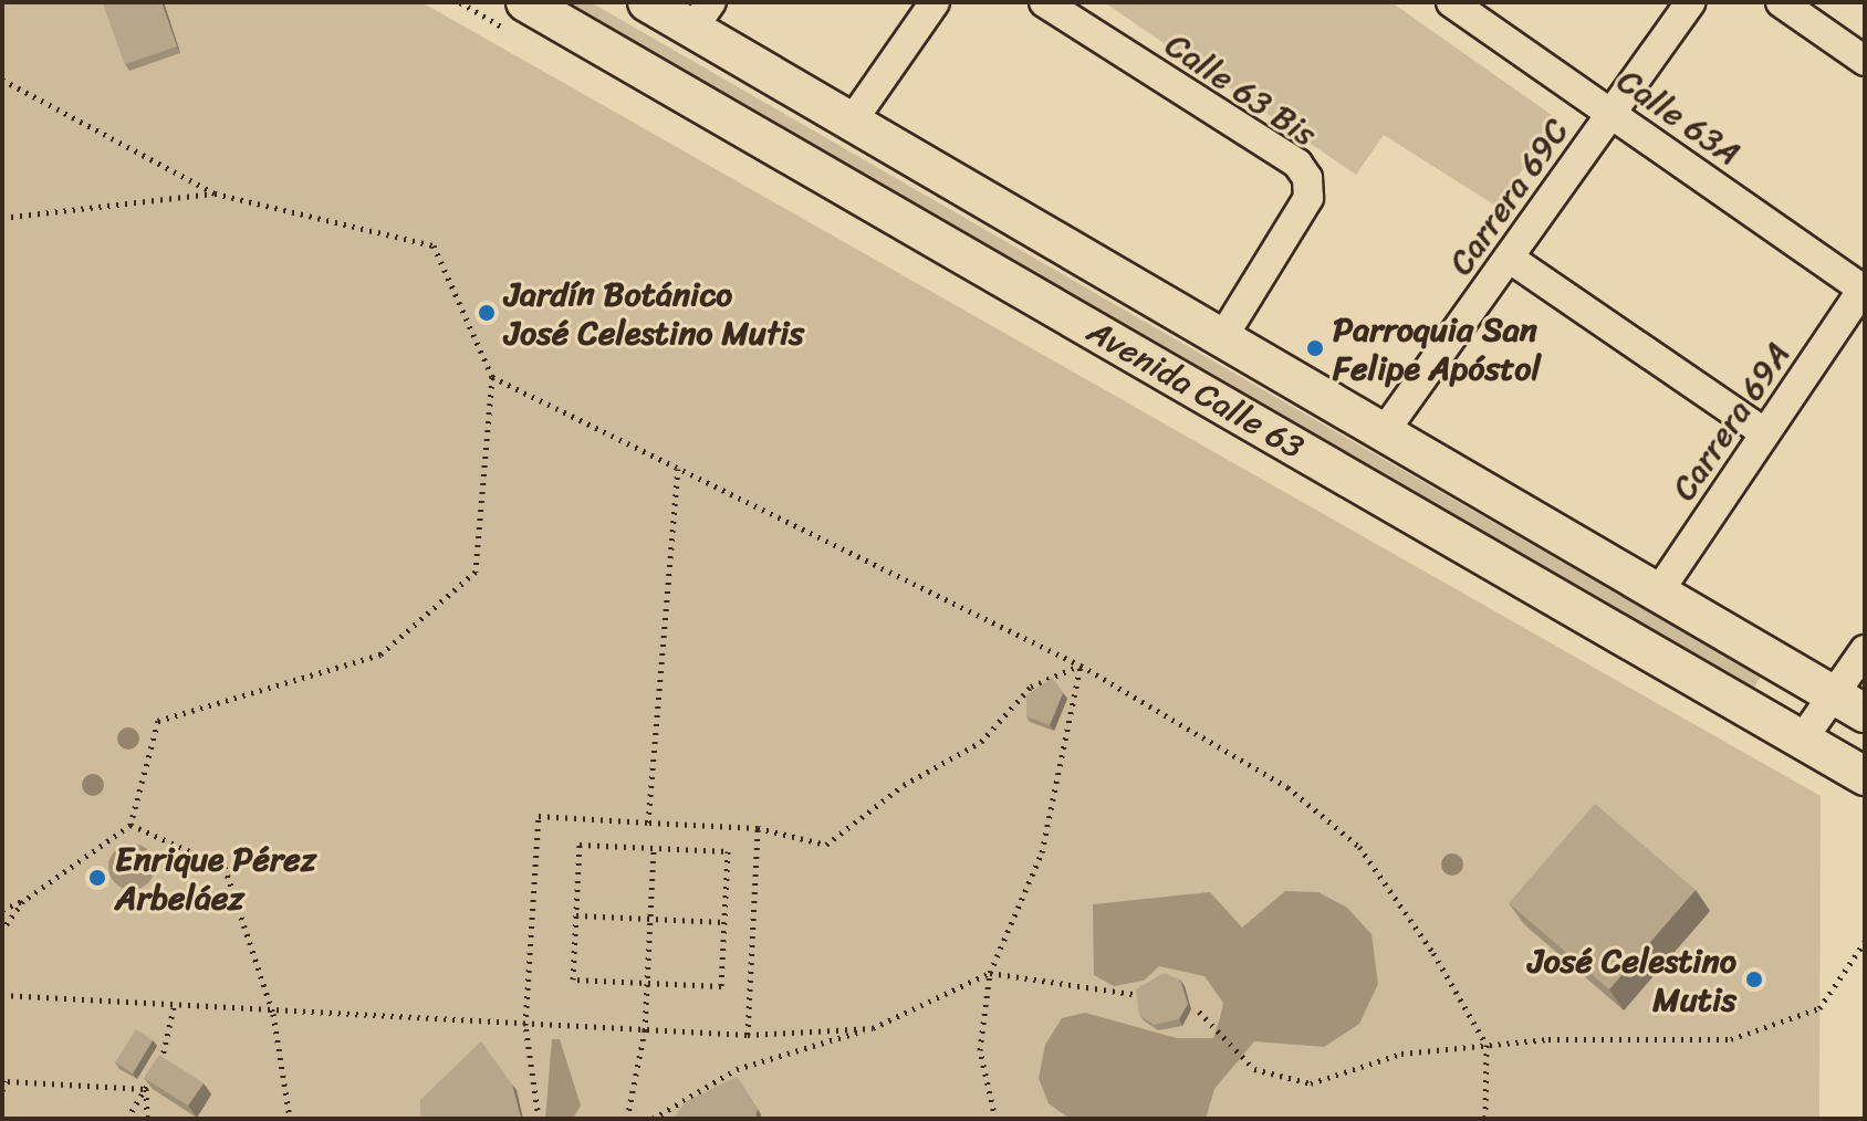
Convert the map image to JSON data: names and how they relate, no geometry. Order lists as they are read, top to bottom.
{
  "streets": {
    "main road": ["Avenida Calle 63"],
    "street": [
      "Calle 63 Bis",
      "Calle 63A",
      "Carrera 69C",
      "Carrera 69A"
    ]
  },
  "crossings": [
    ["Calle 63 Bis", "Avenida Calle 63"],
    ["Calle 63A", "Carrera 69C"],
    ["Calle 63A", "Carrera 69A"],
    ["Carrera 69C", "Avenida Calle 63"],
    ["Avenida Calle 63", "Carrera 69A"]
  ],
  "places": [
    "Jardín Botánico José Celestino Mutis",
    "Parroquia San Felipe Apóstol",
    "Enrique Pérez Arbeláez",
    "José Celestino Mutis"
  ]
}
